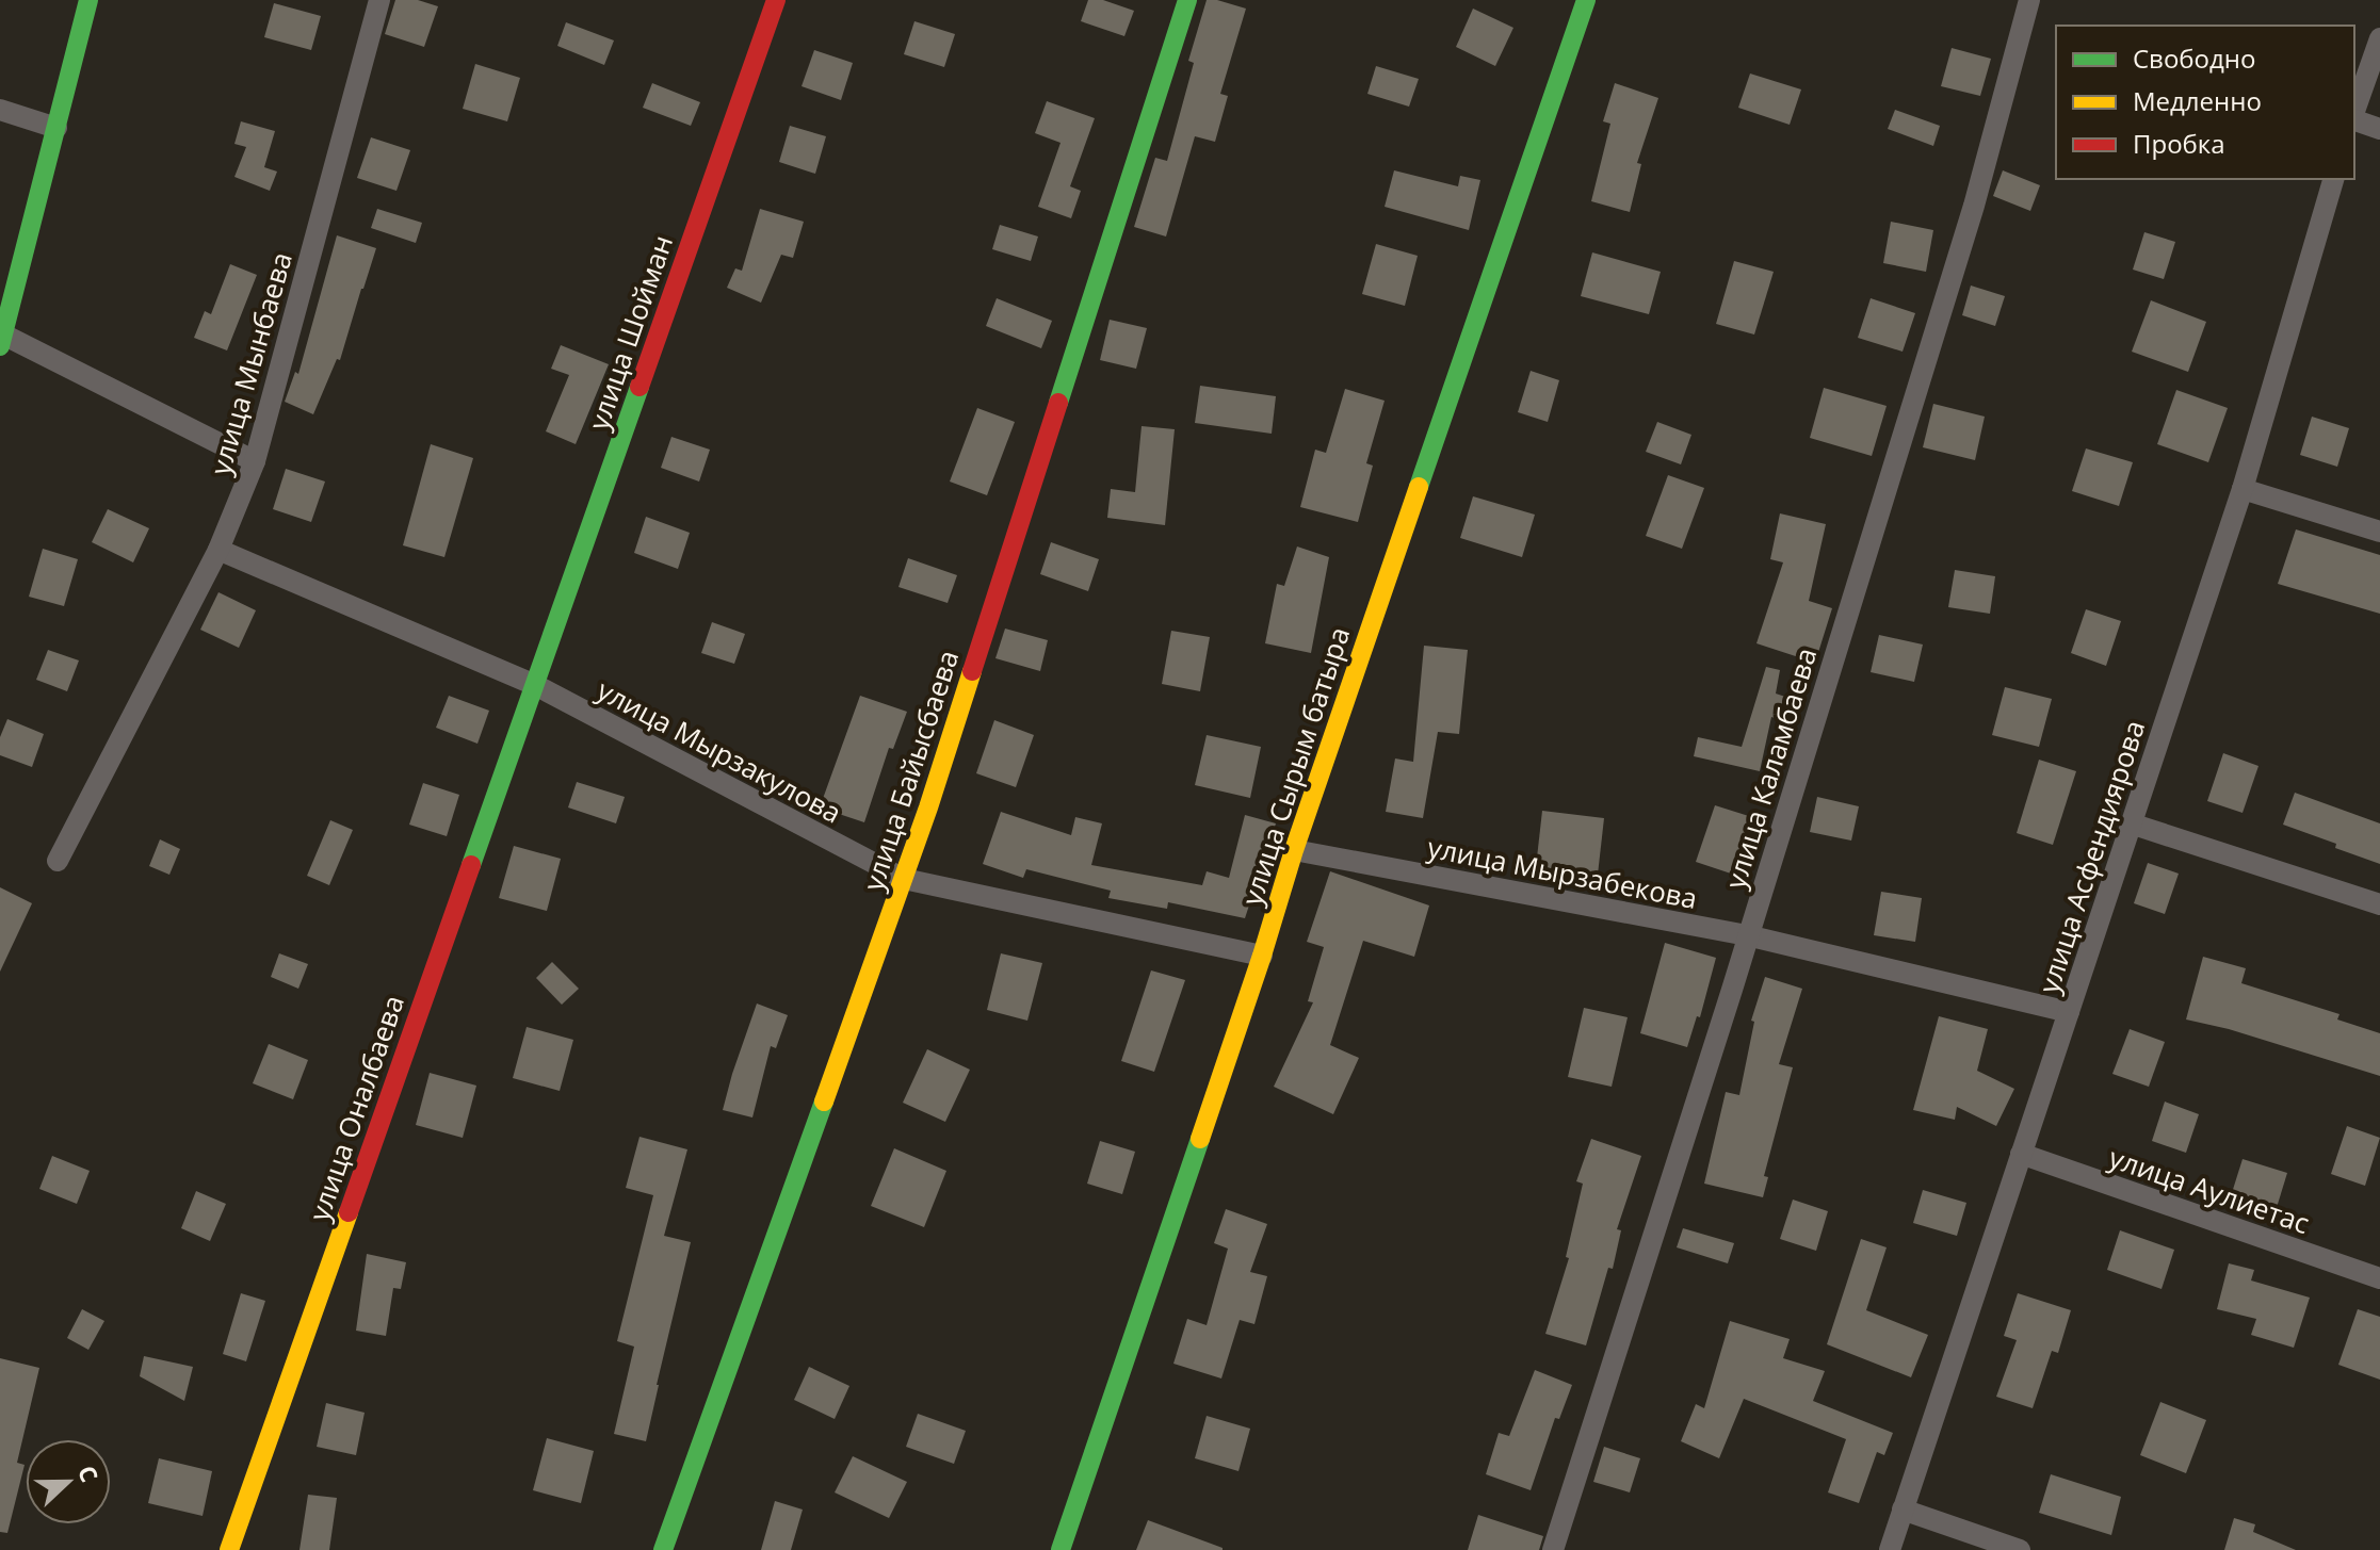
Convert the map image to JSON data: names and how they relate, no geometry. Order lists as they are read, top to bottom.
{
  "streets": {
    "street": [
      "улица Шойман",
      "улица Мынбаева",
      "улица Мырзакулова",
      "улица Сырым батыра",
      "улица Каламбаева",
      "улица Байысбаева",
      "улица Асфендиярова",
      "улица Мырзабекова",
      "улица Оналбаева",
      "улица Аулиетас"
    ]
  },
  "crossings": [
    ["улица Шойман", "улица Мырзакулова"],
    ["улица Шойман", "улица Оналбаева"],
    ["улица Мынбаева", "улица Мырзакулова"],
    ["улица Мырзакулова", "улица Сырым батыра"],
    ["улица Мырзакулова", "улица Байысбаева"],
    ["улица Мырзакулова", "улица Оналбаева"],
    ["улица Сырым батыра", "улица Мырзабекова"],
    ["улица Каламбаева", "улица Мырзабекова"],
    ["улица Асфендиярова", "улица Мырзабекова"],
    ["улица Асфендиярова", "улица Аулиетас"]
  ],
  "legend": ["Свободно", "Медленно", "Пробка"],
  "north": "right"
}
